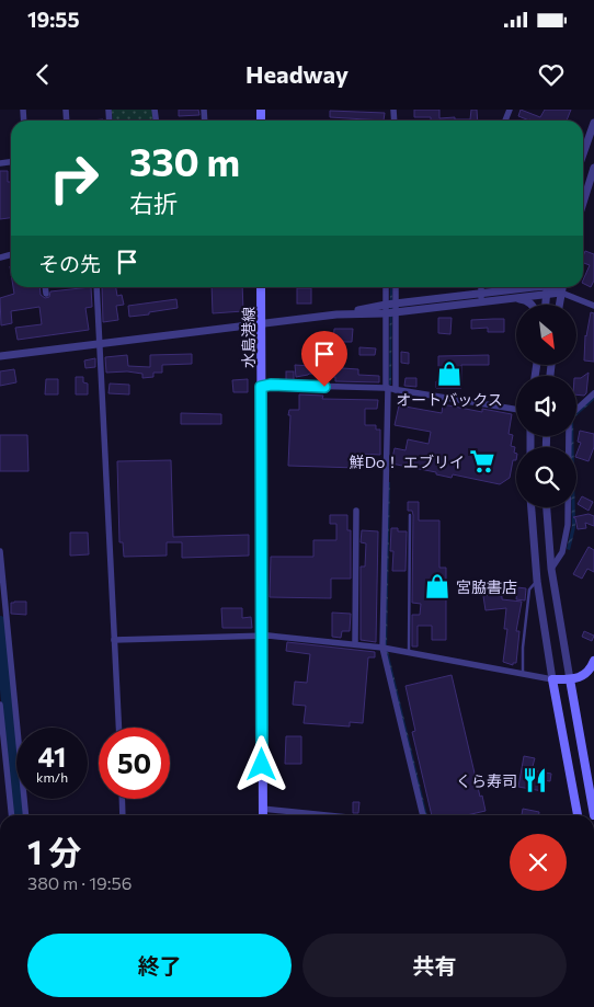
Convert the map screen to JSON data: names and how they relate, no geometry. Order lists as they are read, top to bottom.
{
  "streets": {
    "main road": ["水島港線"]
  },
  "places": {
    "shop": ["オートバックス", "宮脇書店"],
    "supermarket": ["鮮Do！ エブリイ"],
    "restaurant": ["くら寿司"]
  },
  "north": "bottom right",
  "page": {
    "status": "19:55",
    "header": "Headway",
    "turn": ["330 m", "右折"],
    "then": "その先",
    "speed": "41 km/h",
    "limit": "50",
    "heading": ["1 分", "380 m · 19:56"],
    "buttons": ["終了", "共有"]
  }
}
